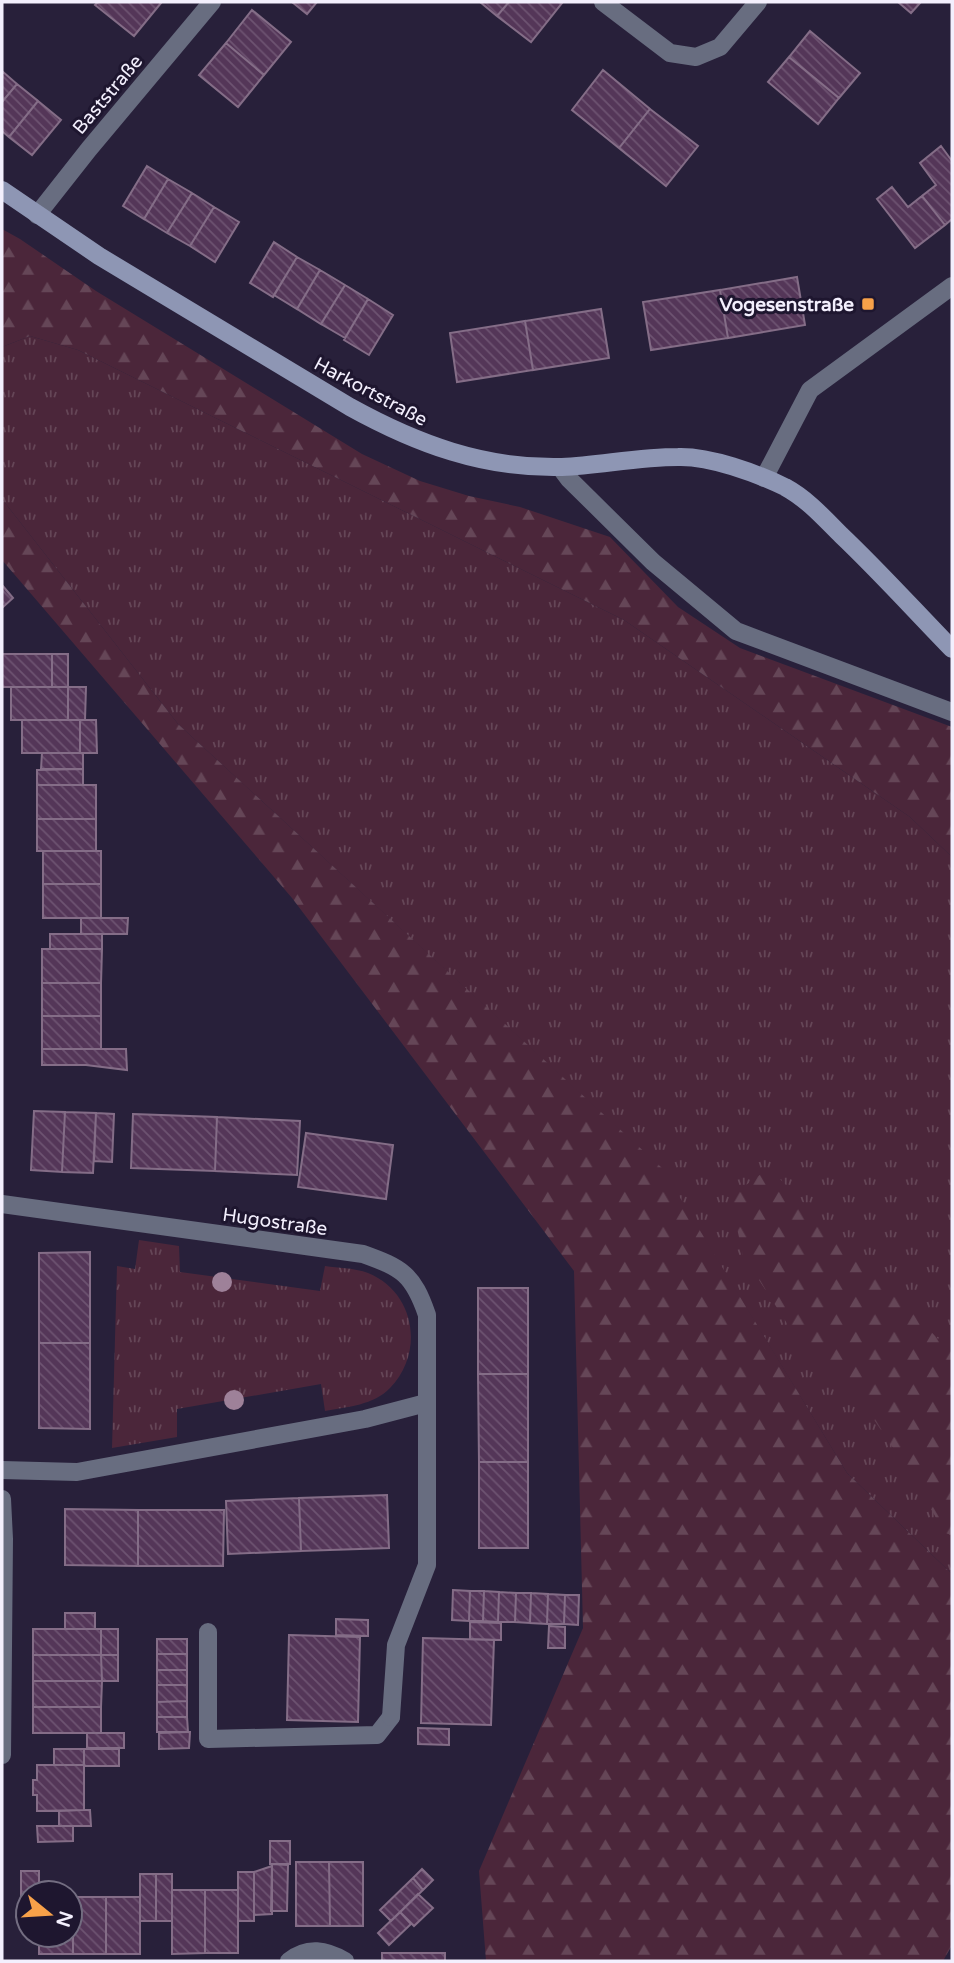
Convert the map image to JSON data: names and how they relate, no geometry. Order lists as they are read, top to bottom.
{
  "streets": {
    "street": ["Baststraße", "Harkortstraße", "Hugostraße"]
  },
  "crossings": [
    ["Baststraße", "Harkortstraße"]
  ],
  "places": {
    "transit": ["Vogesenstraße"]
  },
  "north": "right"
}
